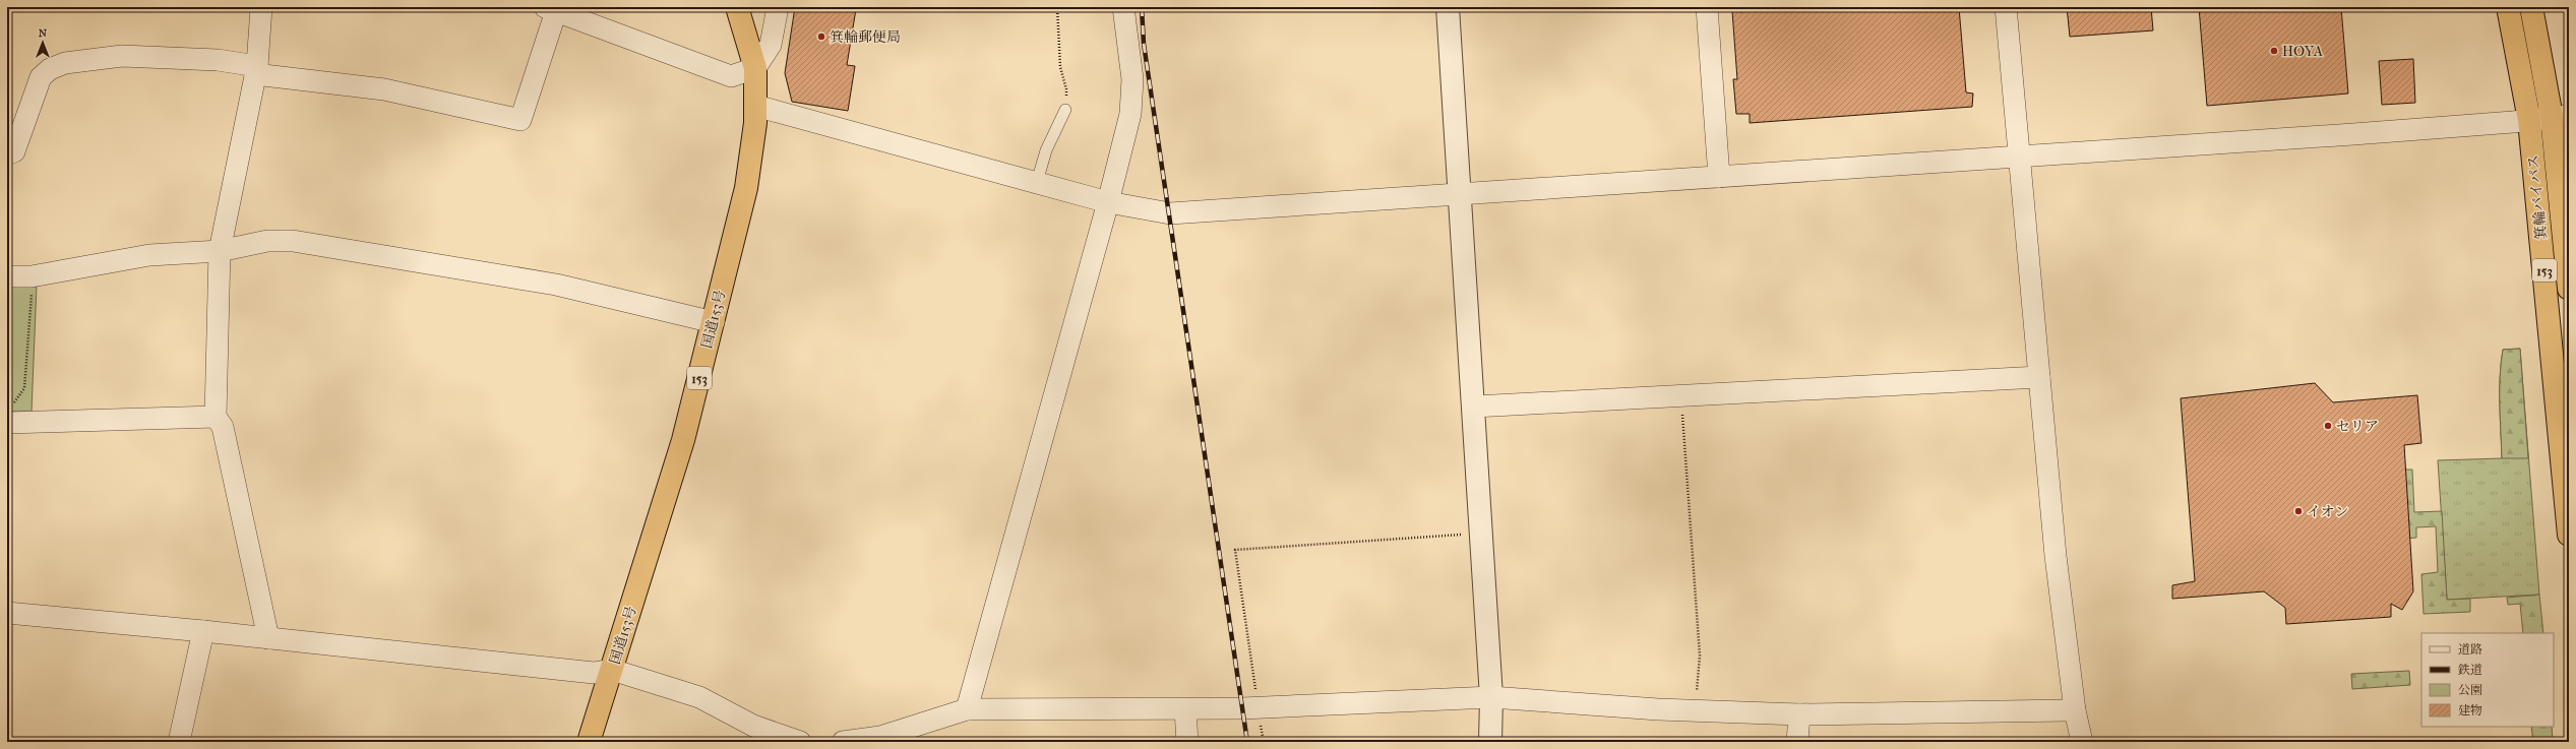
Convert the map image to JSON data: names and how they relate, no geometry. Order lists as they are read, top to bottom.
{
  "streets": {
    "highway": ["箕輪バイパス", "153", "国道153号"]
  },
  "places": [
    "箕輪郵便局",
    "HOYA",
    "セリア",
    "イオン"
  ],
  "legend": [
    "道路",
    "鉄道",
    "公園",
    "建物"
  ],
  "north": "top"
}
